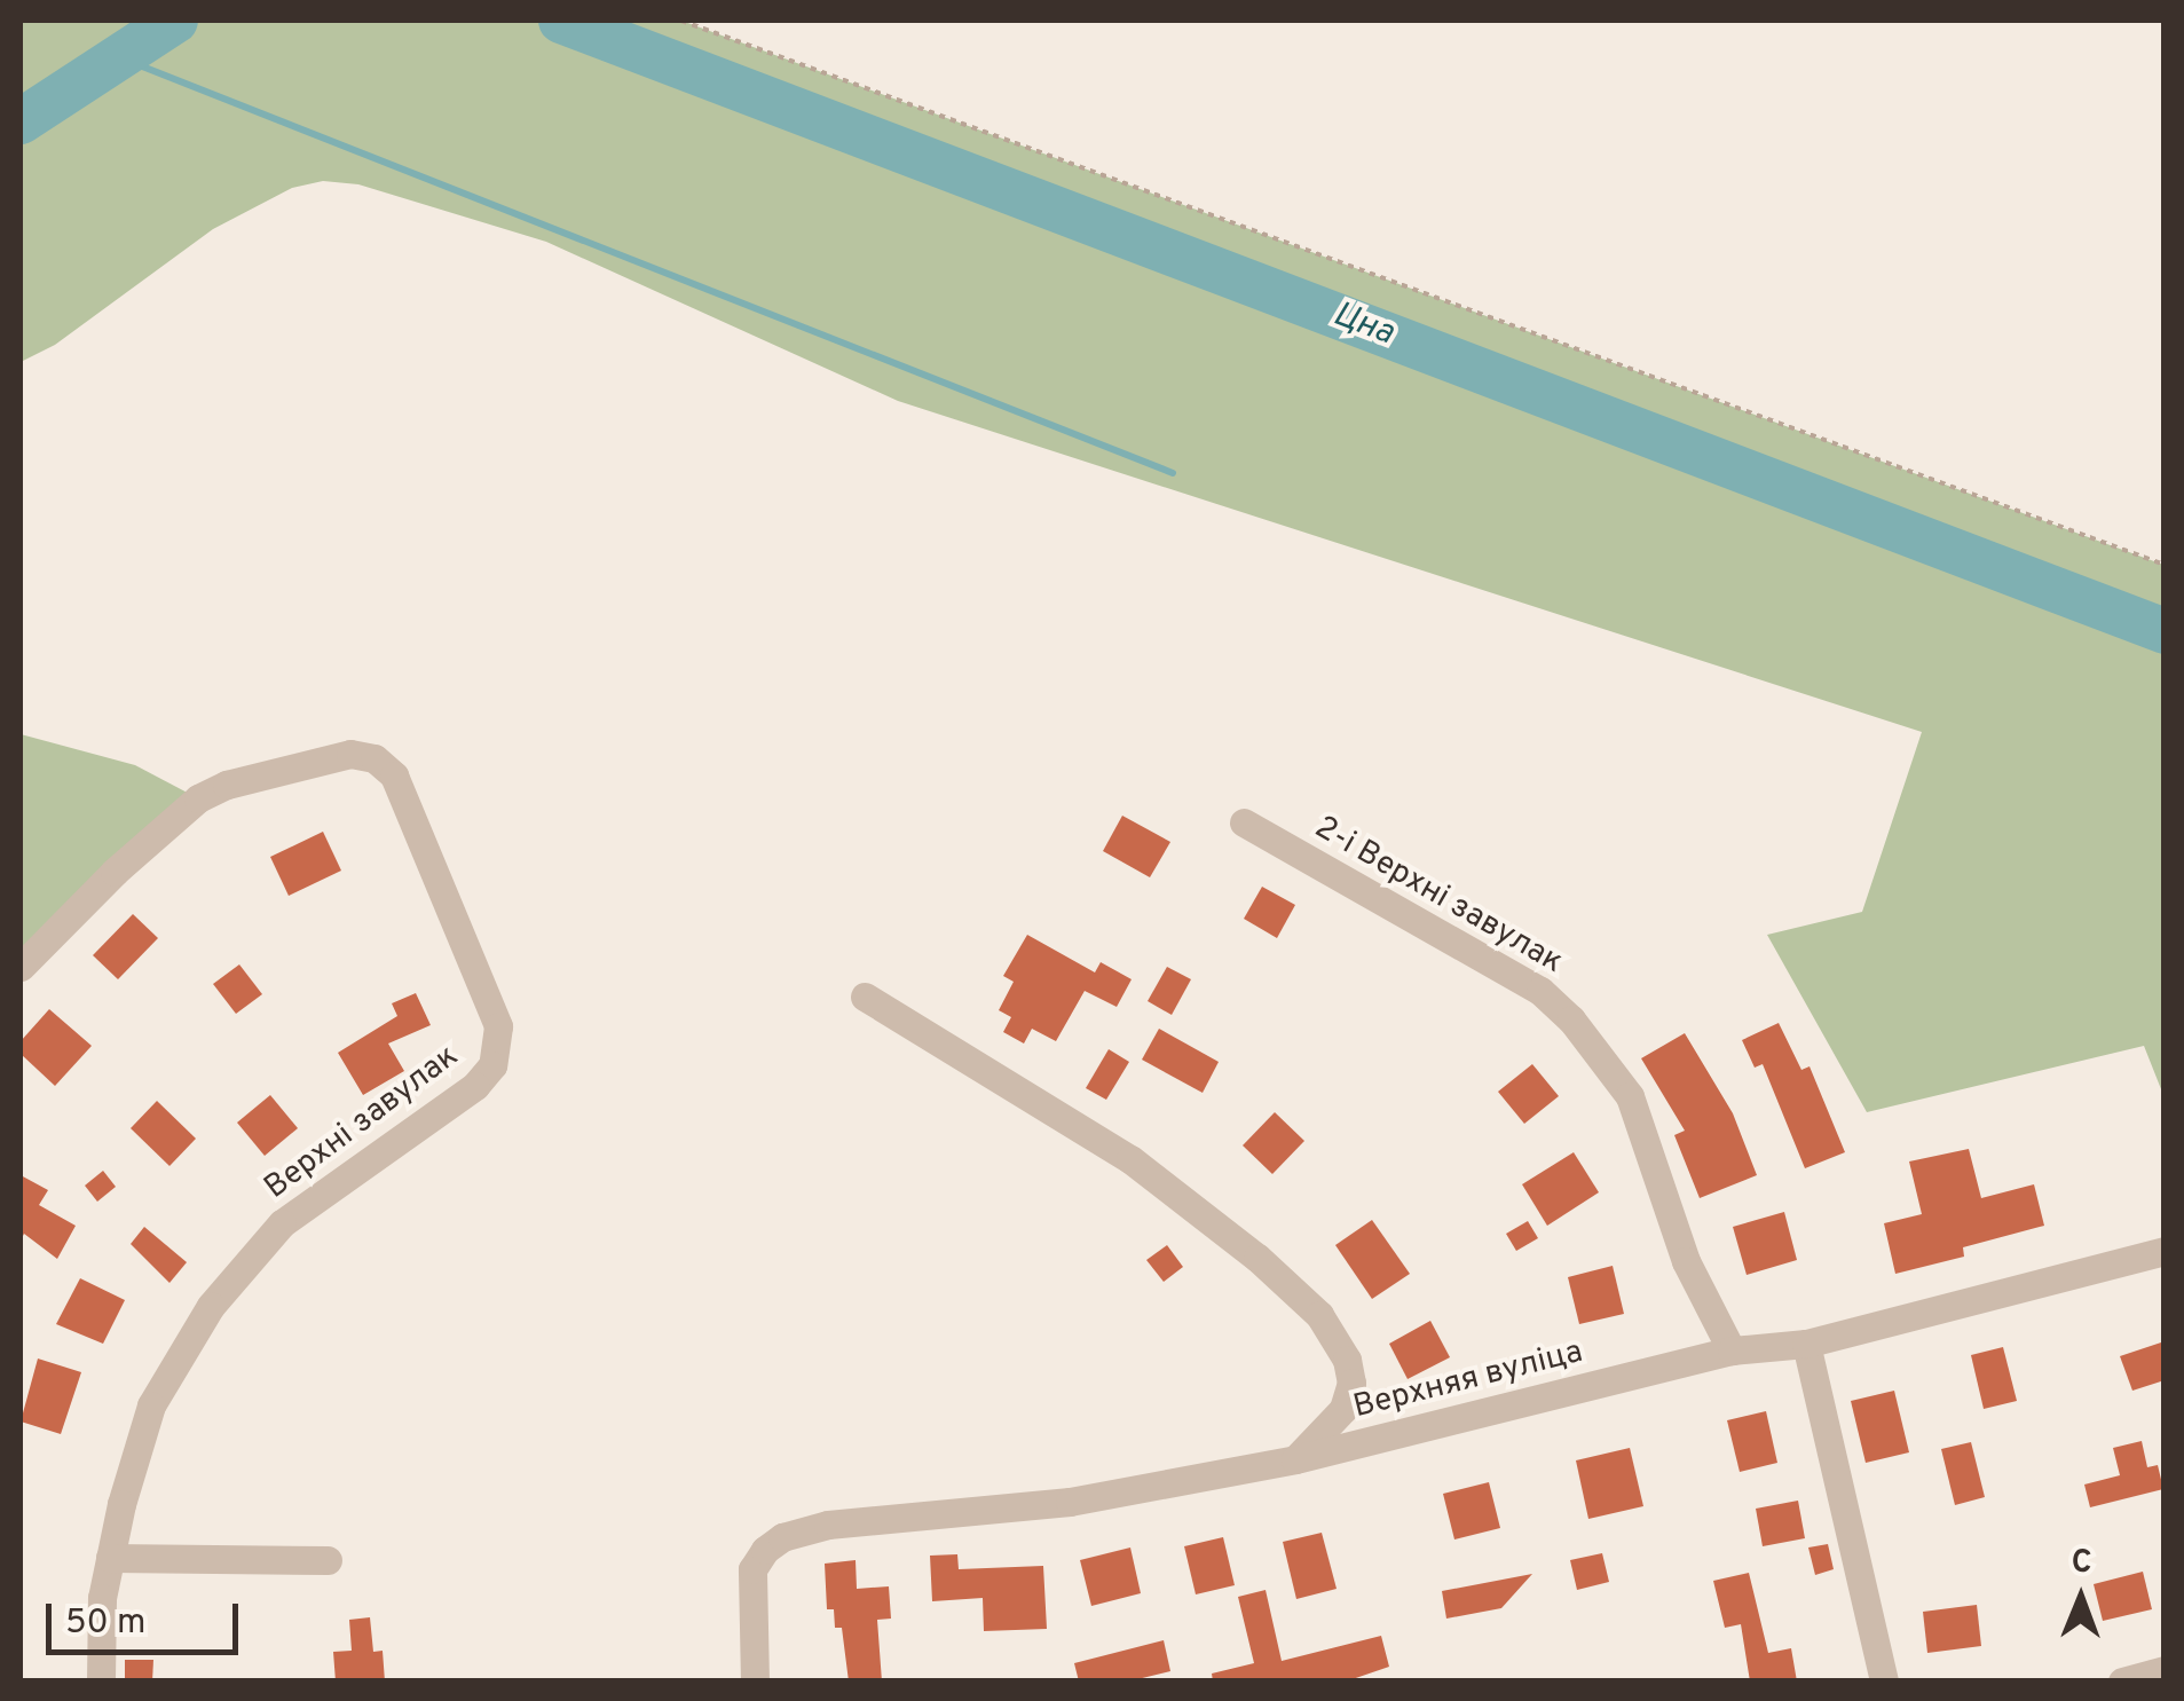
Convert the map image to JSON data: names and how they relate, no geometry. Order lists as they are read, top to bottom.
{
  "streets": {
    "street": ["2-і Верхні завулак", "Верхні завулак", "Верхняя вуліца"]
  },
  "crossings": [
    ["2-і Верхні завулак", "Верхняя вуліца"]
  ],
  "water": ["Цна"],
  "scale_bar": "50 m",
  "north": "top"
}
